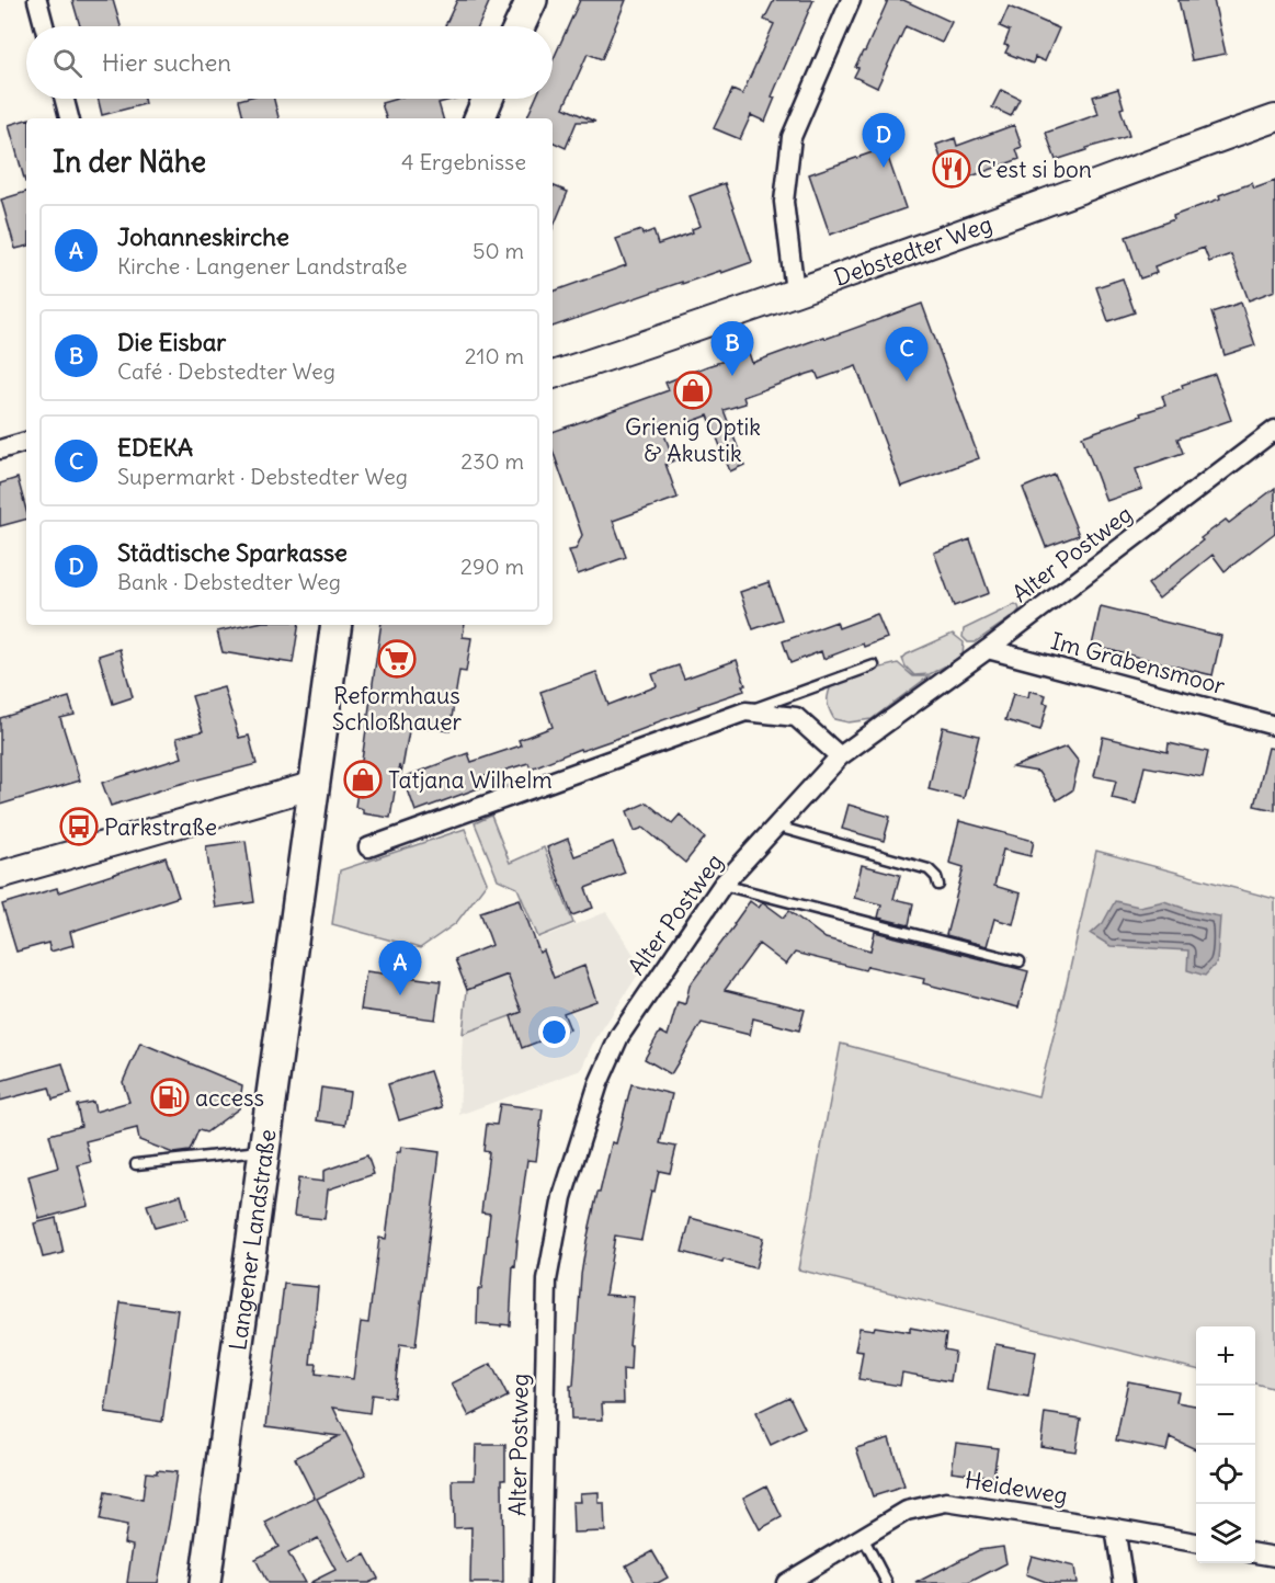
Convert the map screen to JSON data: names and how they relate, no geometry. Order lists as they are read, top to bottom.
{
  "streets": {
    "main road": ["Langener Landstraße"],
    "street": [
      "Debstedter Weg",
      "Alter Postweg",
      "Im Grabensmoor",
      "Heideweg"
    ]
  },
  "crossings": [
    ["Alter Postweg", "Im Grabensmoor"]
  ],
  "places": {
    "restaurant": ["C'est si bon"],
    "shop": ["Grienig Optik & Akustik", "Tatjana Wilhelm"],
    "supermarket": ["Reformhaus Schloßhauer"],
    "bus stop": ["Parkstraße"],
    "fuel station": ["access"]
  },
  "page": {
    "search": "Hier suchen",
    "pins": [
      "D",
      "B",
      "C",
      "A"
    ],
    "heading": ["In der Nähe", "4 Ergebnisse"],
    "list": [
      {
        "mark": "A",
        "name": "Johanneskirche",
        "note": "Kirche · Langener Landstraße",
        "value": "50 m"
      },
      {
        "mark": "B",
        "name": "Die Eisbar",
        "note": "Café · Debstedter Weg",
        "value": "210 m"
      },
      {
        "mark": "C",
        "name": "EDEKA",
        "note": "Supermarkt · Debstedter Weg",
        "value": "230 m"
      },
      {
        "mark": "D",
        "name": "Städtische Sparkasse",
        "note": "Bank · Debstedter Weg",
        "value": "290 m"
      }
    ],
    "map_buttons": ["+", "−"]
  }
}
